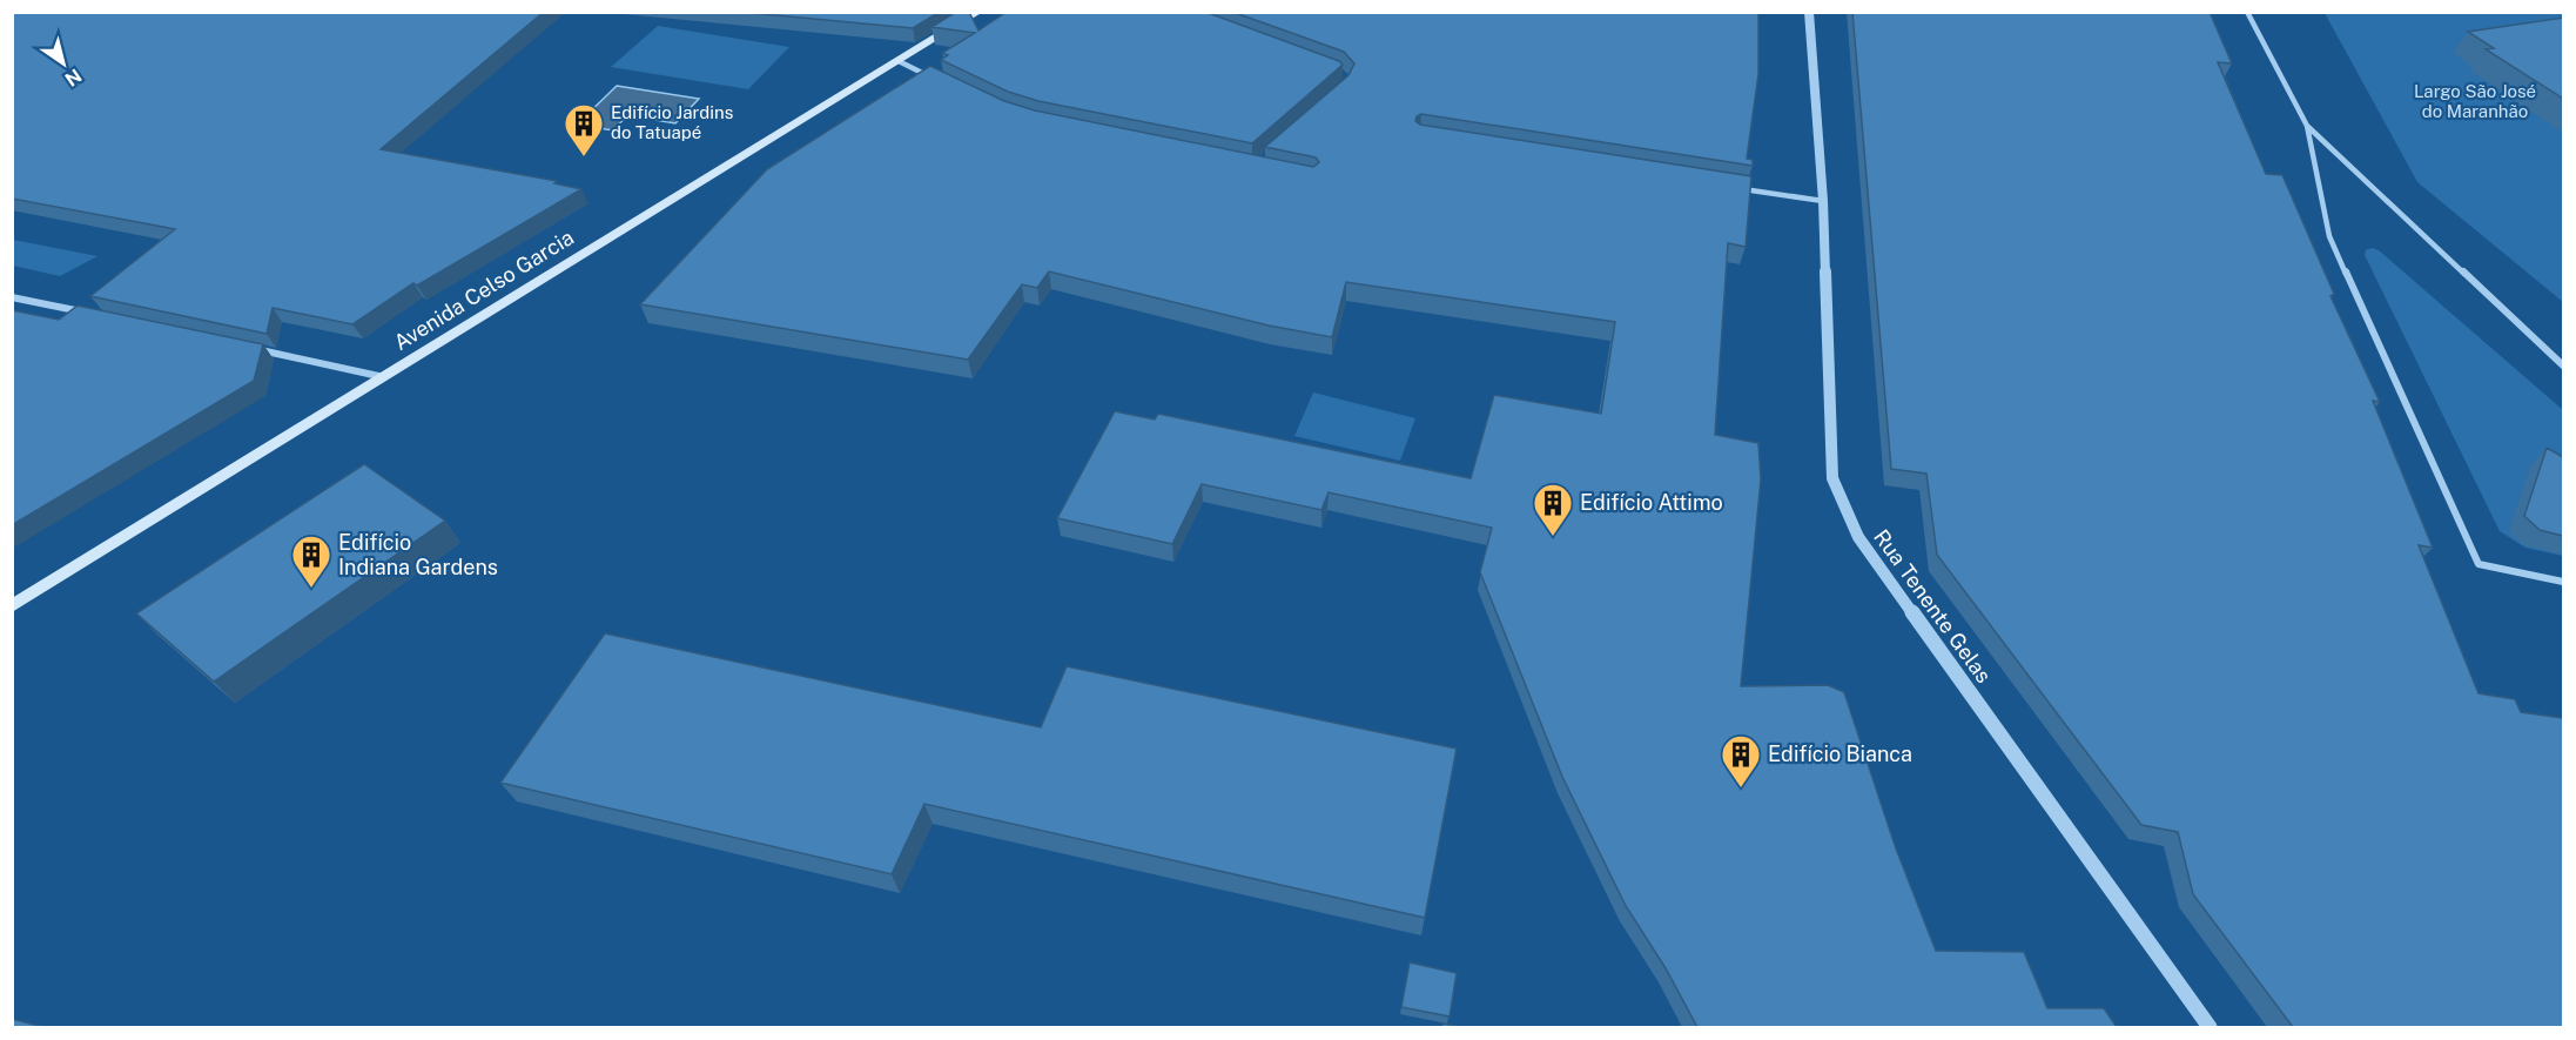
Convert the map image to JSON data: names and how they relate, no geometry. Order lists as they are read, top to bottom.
{
  "streets": {
    "main road": ["Avenida Celso Garcia"],
    "street": ["Rua Tenente Gelas"]
  },
  "parks": ["Largo São José do Maranhão"],
  "places": {
    "building": [
      "Edifício Jardins do Tatuapé",
      "Edifício Attimo",
      "Edifício Indiana Gardens",
      "Edifício Bianca"
    ]
  },
  "north": "bottom right"
}
